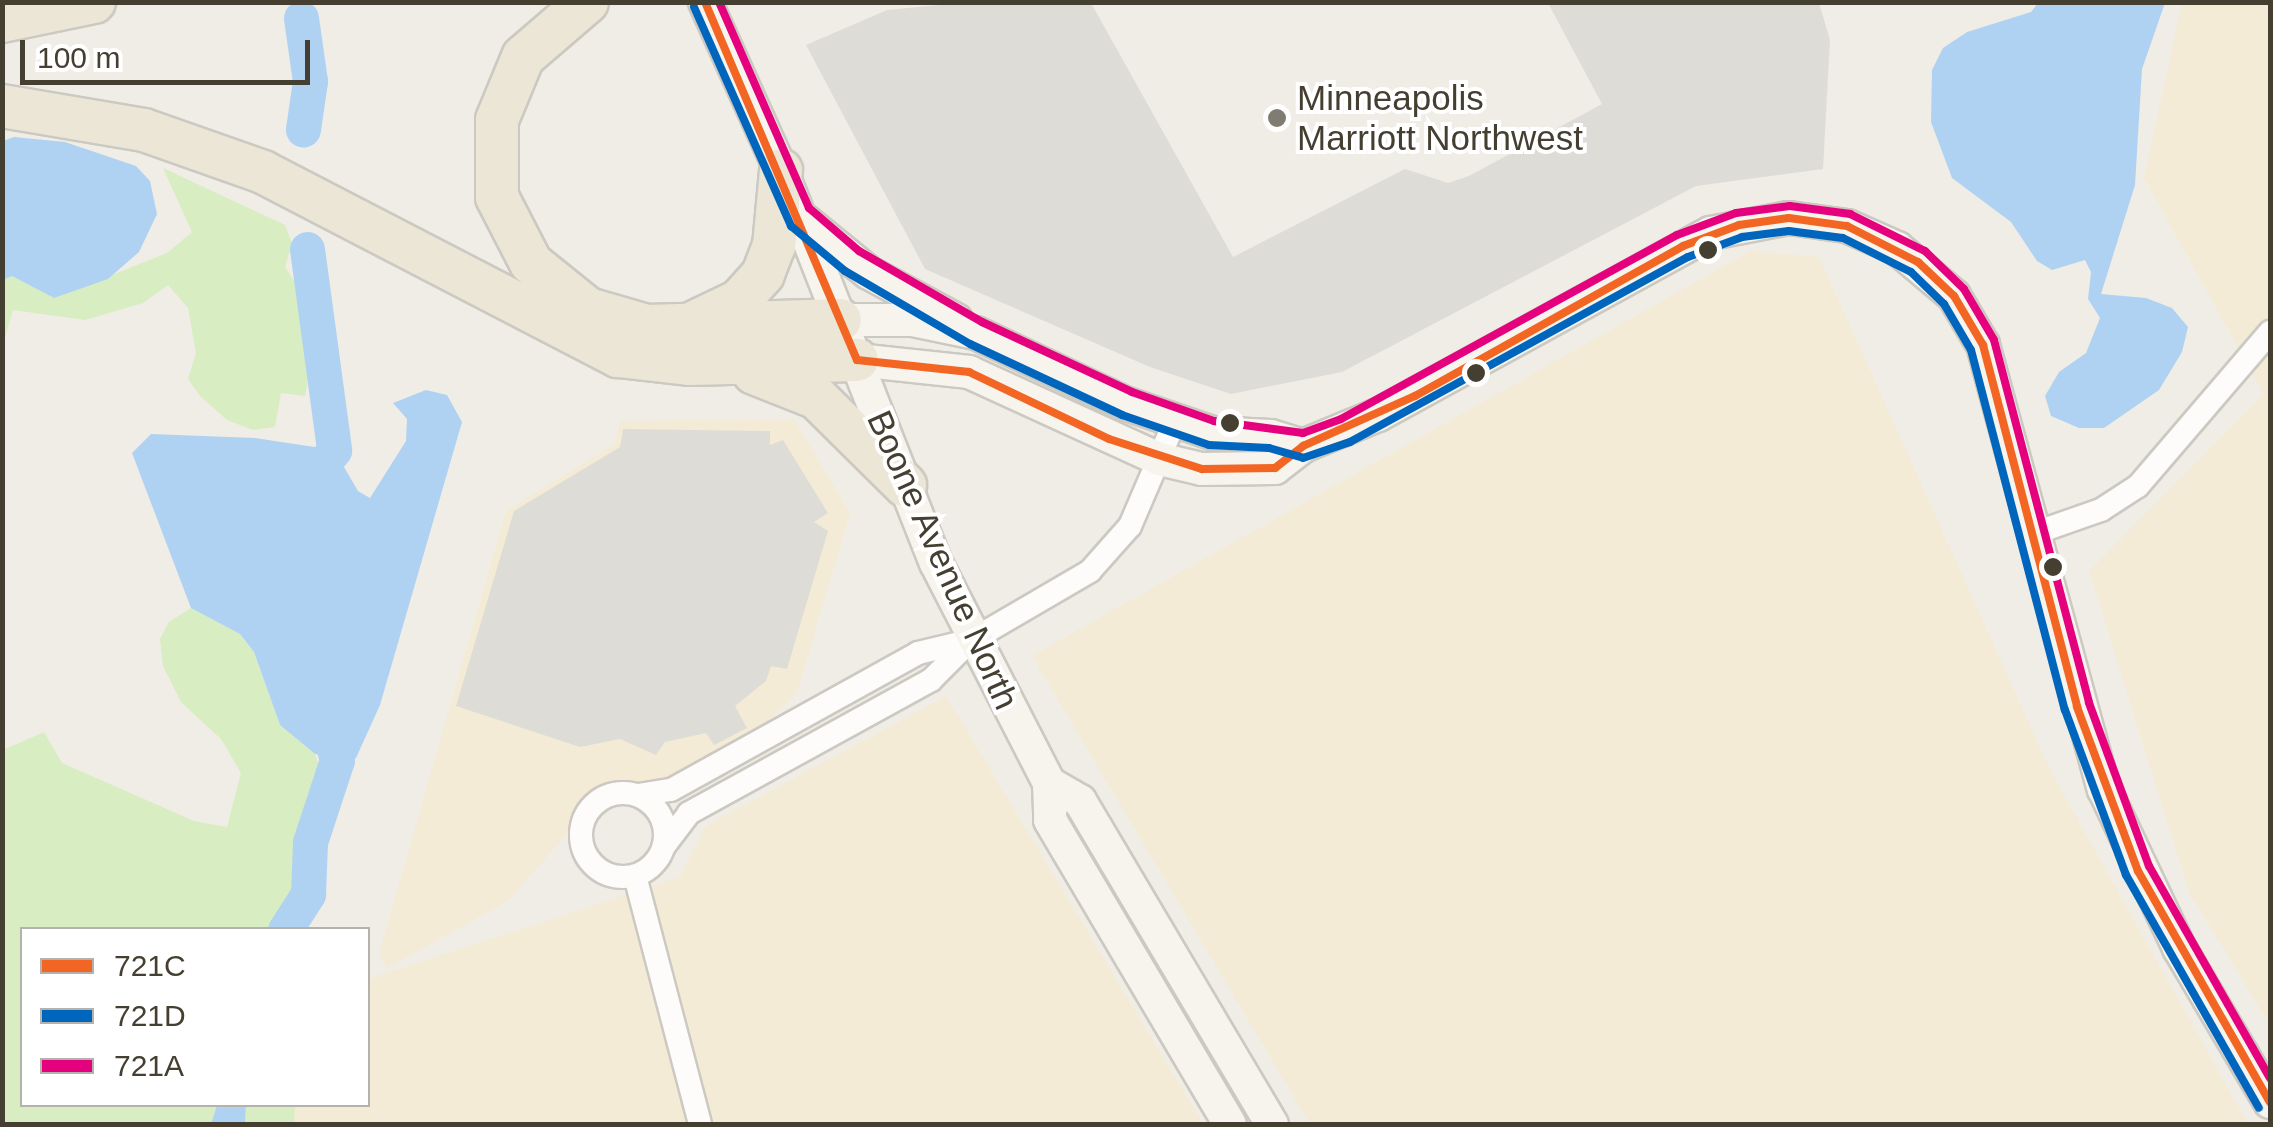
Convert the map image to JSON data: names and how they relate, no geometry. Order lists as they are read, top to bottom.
{
  "streets": {
    "street": ["Boone Avenue North"]
  },
  "places": ["Minneapolis Marriott Northwest"],
  "lines": ["transit line 721C", "transit line 721A", "transit line 721D"],
  "legend": ["721C", "721D", "721A"],
  "scale_bar": "100 m"
}
